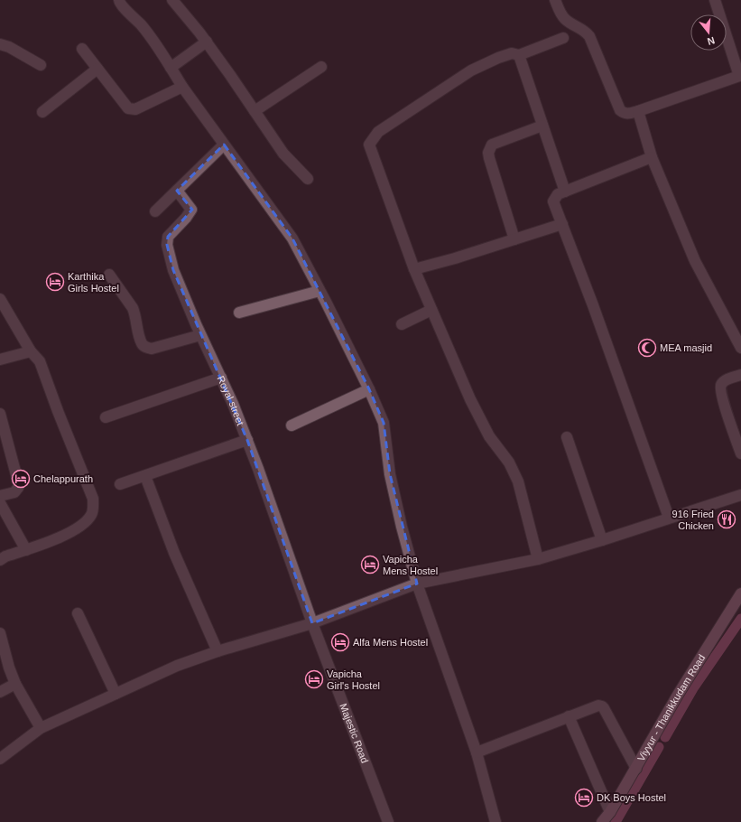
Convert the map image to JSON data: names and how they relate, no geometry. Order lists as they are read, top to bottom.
{
  "streets": {
    "main road": ["Viyyur - Thanikkudam Road"],
    "street": ["Royal street", "Majestic Road"]
  },
  "crossings": [
    ["Royal street", "Majestic Road"]
  ],
  "places": {
    "hotel": [
      "Karthika Girls Hostel",
      "Chelappurath",
      "Vapicha Mens Hostel",
      "Alfa Mens Hostel",
      "Vapicha Girl's Hostel",
      "DK Boys Hostel"
    ],
    "mosque": ["MEA masjid"],
    "restaurant": ["916 Fried Chicken"]
  },
  "north": "bottom"
}
